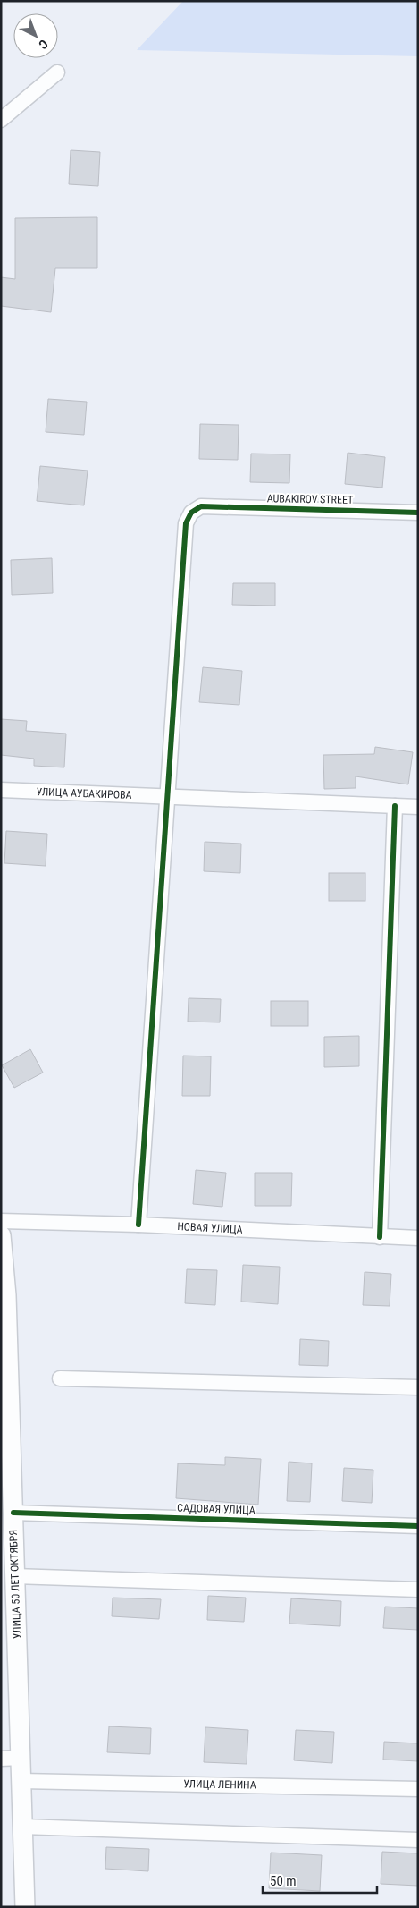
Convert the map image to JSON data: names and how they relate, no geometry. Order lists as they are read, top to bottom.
{
  "streets": {
    "main road": ["УЛИЦА 50 ЛЕТ ОКТЯБРЯ"],
    "street": [
      "AUBAKIROV STREET",
      "УЛИЦА АУБАКИРОВА",
      "НОВАЯ УЛИЦА",
      "САДОВАЯ УЛИЦА",
      "УЛИЦА ЛЕНИНА"
    ]
  },
  "crossings": [
    ["AUBAKIROV STREET", "УЛИЦА АУБАКИРОВА"],
    ["САДОВАЯ УЛИЦА", "УЛИЦА 50 ЛЕТ ОКТЯБРЯ"],
    ["УЛИЦА 50 ЛЕТ ОКТЯБРЯ", "УЛИЦА ЛЕНИНА"]
  ],
  "scale_bar": "50 m",
  "north": "bottom right"
}
